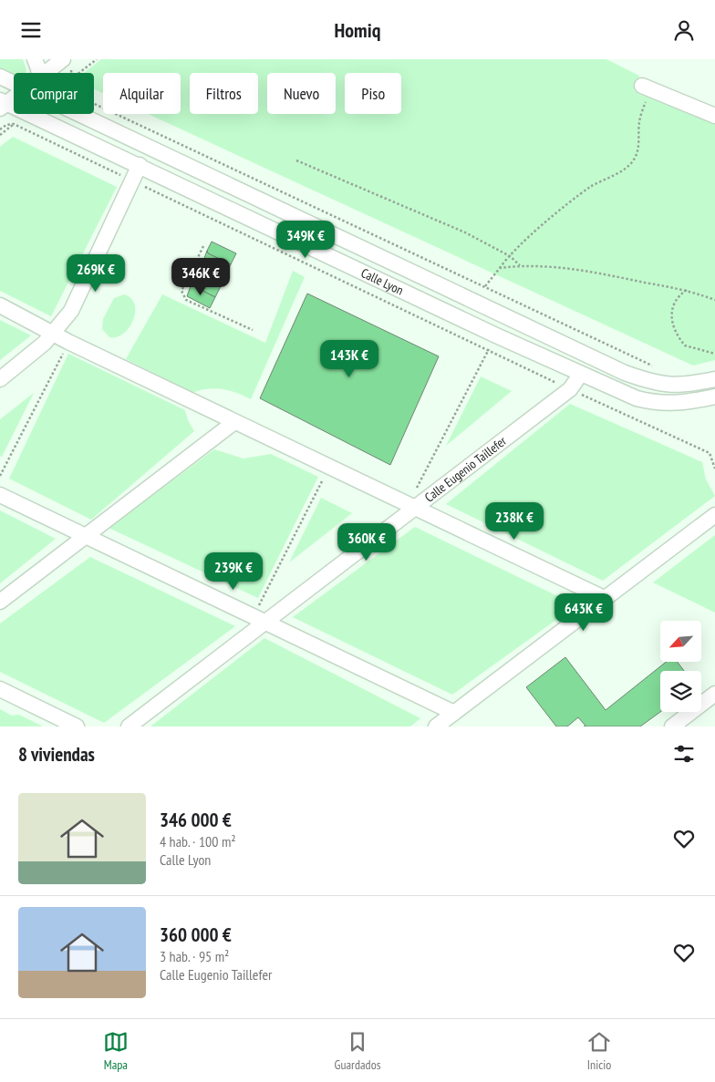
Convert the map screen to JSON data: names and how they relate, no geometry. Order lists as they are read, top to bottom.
{
  "streets": {
    "street": ["Calle Lyon", "Calle Eugenio Taillefer"]
  },
  "crossings": [
    ["Calle Lyon", "Calle Eugenio Taillefer"]
  ],
  "north": "bottom left",
  "page": {
    "header": "Homiq",
    "chip": [
      "Comprar",
      "Alquilar",
      "Filtros",
      "Nuevo",
      "Piso"
    ],
    "price": [
      "349K €",
      "269K €",
      "346K €",
      "143K €",
      "238K €",
      "360K €",
      "239K €",
      "643K €"
    ],
    "heading": "8 viviendas",
    "list": [
      {
        "name": "346 000 €",
        "note": "4 hab. · 100 m² · Calle Lyon"
      },
      {
        "name": "360 000 €",
        "note": "3 hab. · 95 m² · Calle Eugenio Taillefer"
      }
    ],
    "tabs": ["Mapa", "Guardados", "Inicio"]
  }
}
